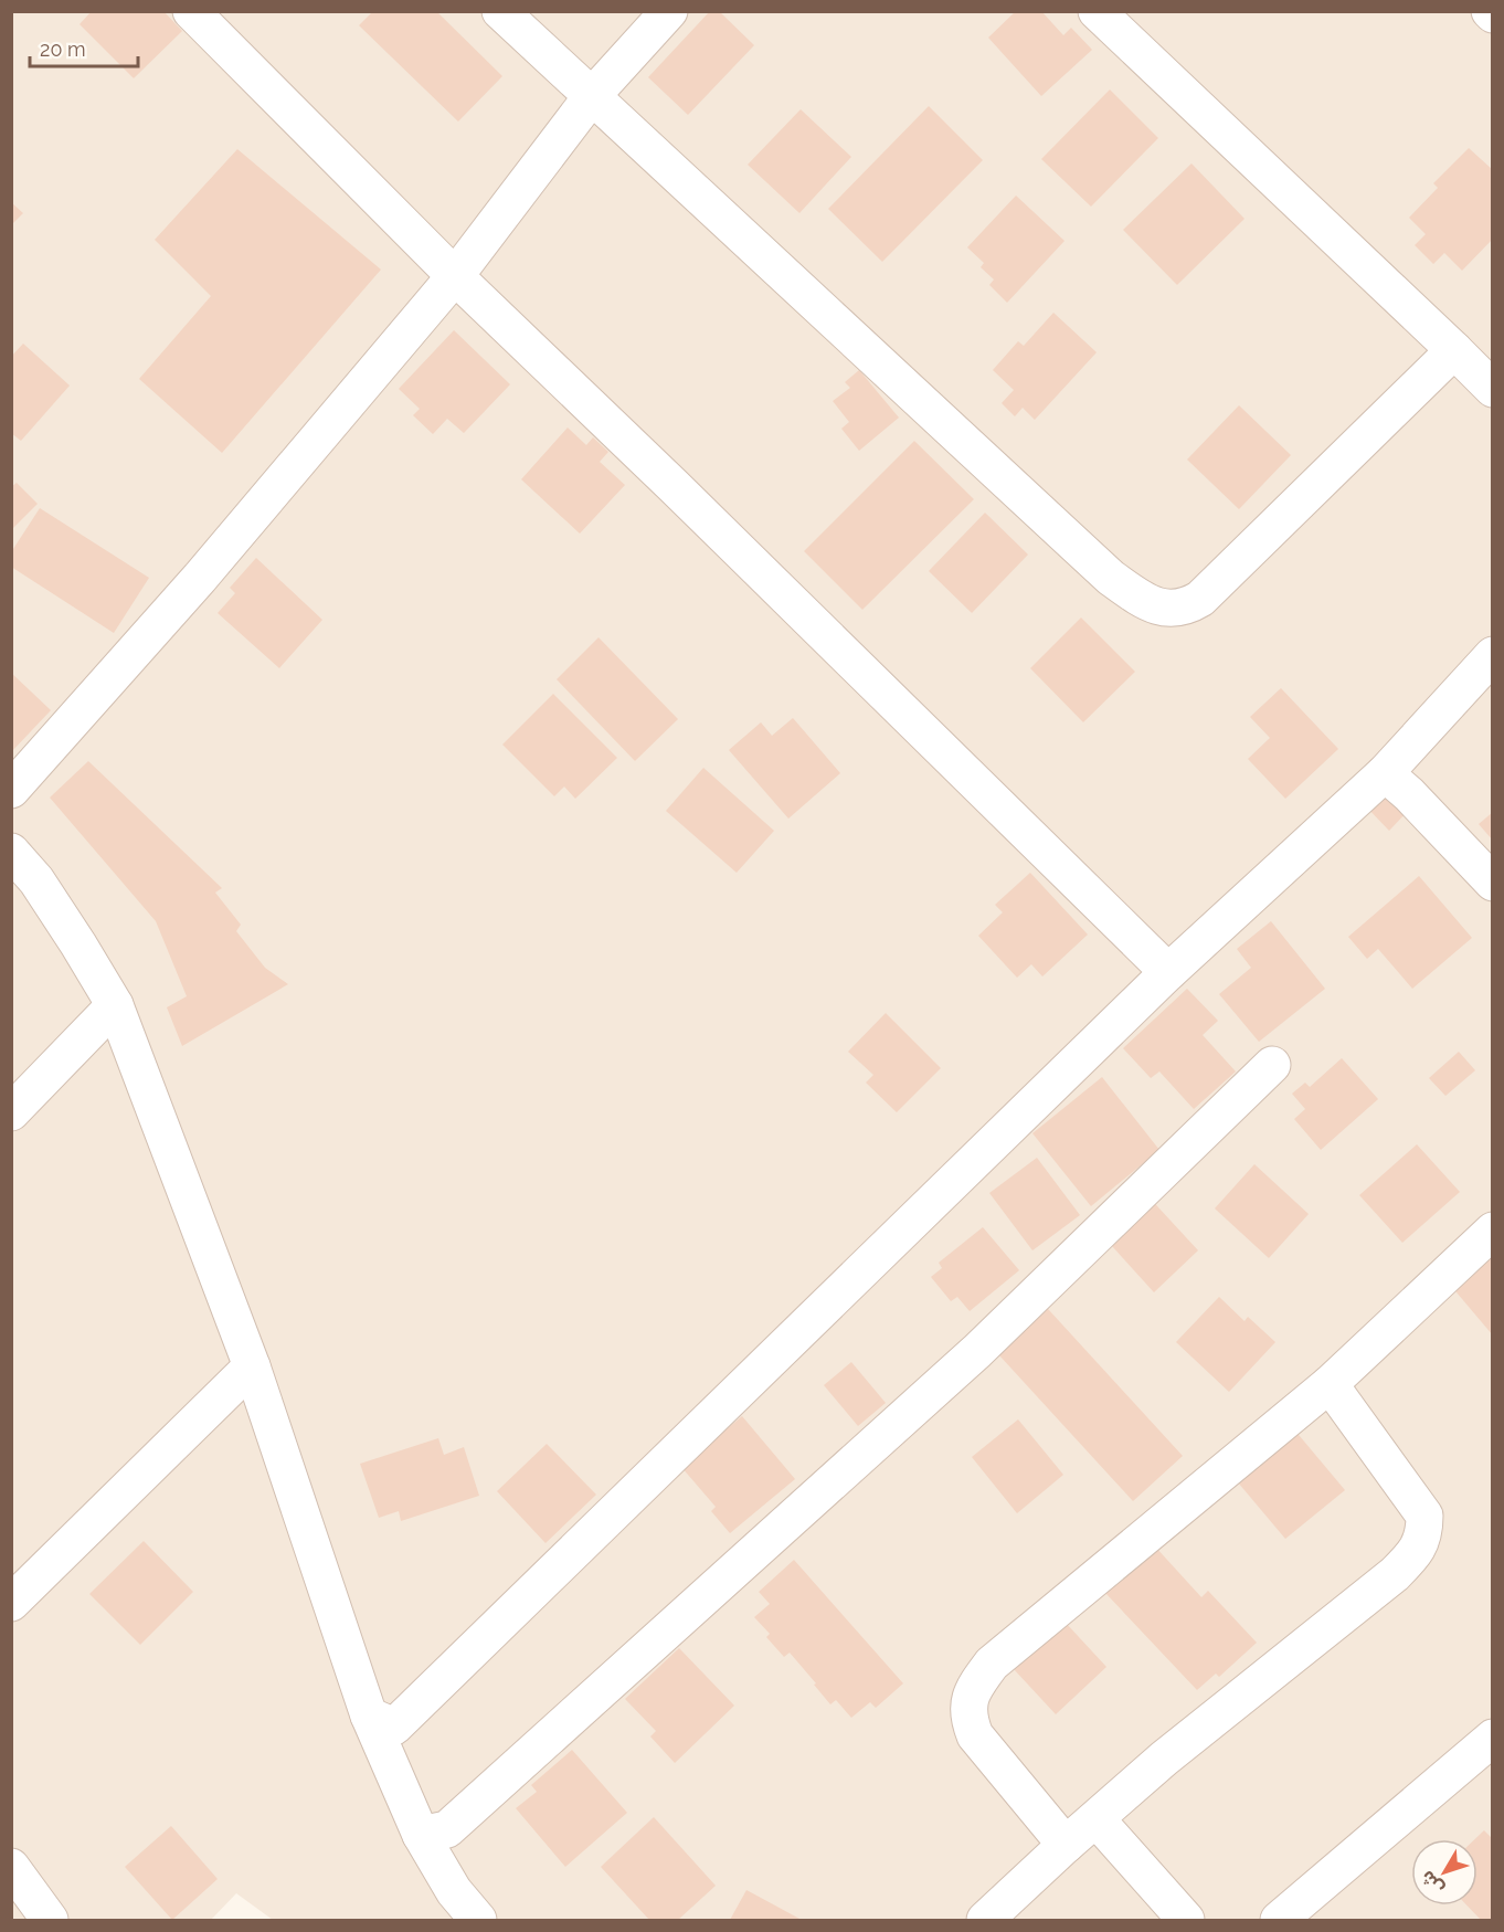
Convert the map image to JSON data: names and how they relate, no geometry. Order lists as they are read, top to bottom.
{
  "scale_bar": "20 m",
  "north": "bottom left"
}
